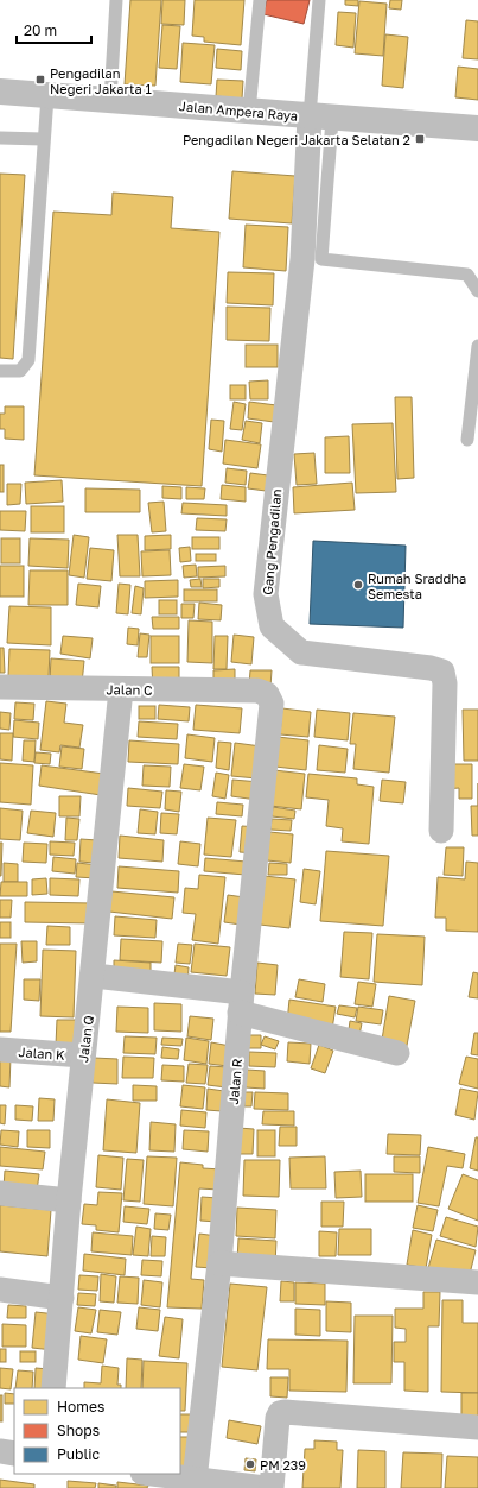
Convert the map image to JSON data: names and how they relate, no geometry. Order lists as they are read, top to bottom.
{
  "streets": {
    "street": [
      "Jalan Ampera Raya",
      "Gang Pengadilan",
      "Jalan C",
      "Jalan Q",
      "Jalan K",
      "Jalan R"
    ]
  },
  "crossings": [
    ["Jalan Ampera Raya", "Gang Pengadilan"],
    ["Jalan C", "Jalan Q"],
    ["Jalan C", "Jalan R"],
    ["Jalan Q", "Jalan K"]
  ],
  "places": {
    "transit": ["Pengadilan Negeri Jakarta 1", "Pengadilan Negeri Jakarta Selatan 2"],
    "other": ["Rumah Sraddha Semesta", "PM 239"]
  },
  "legend": ["Homes", "Shops", "Public"],
  "scale_bar": "20 m"
}
